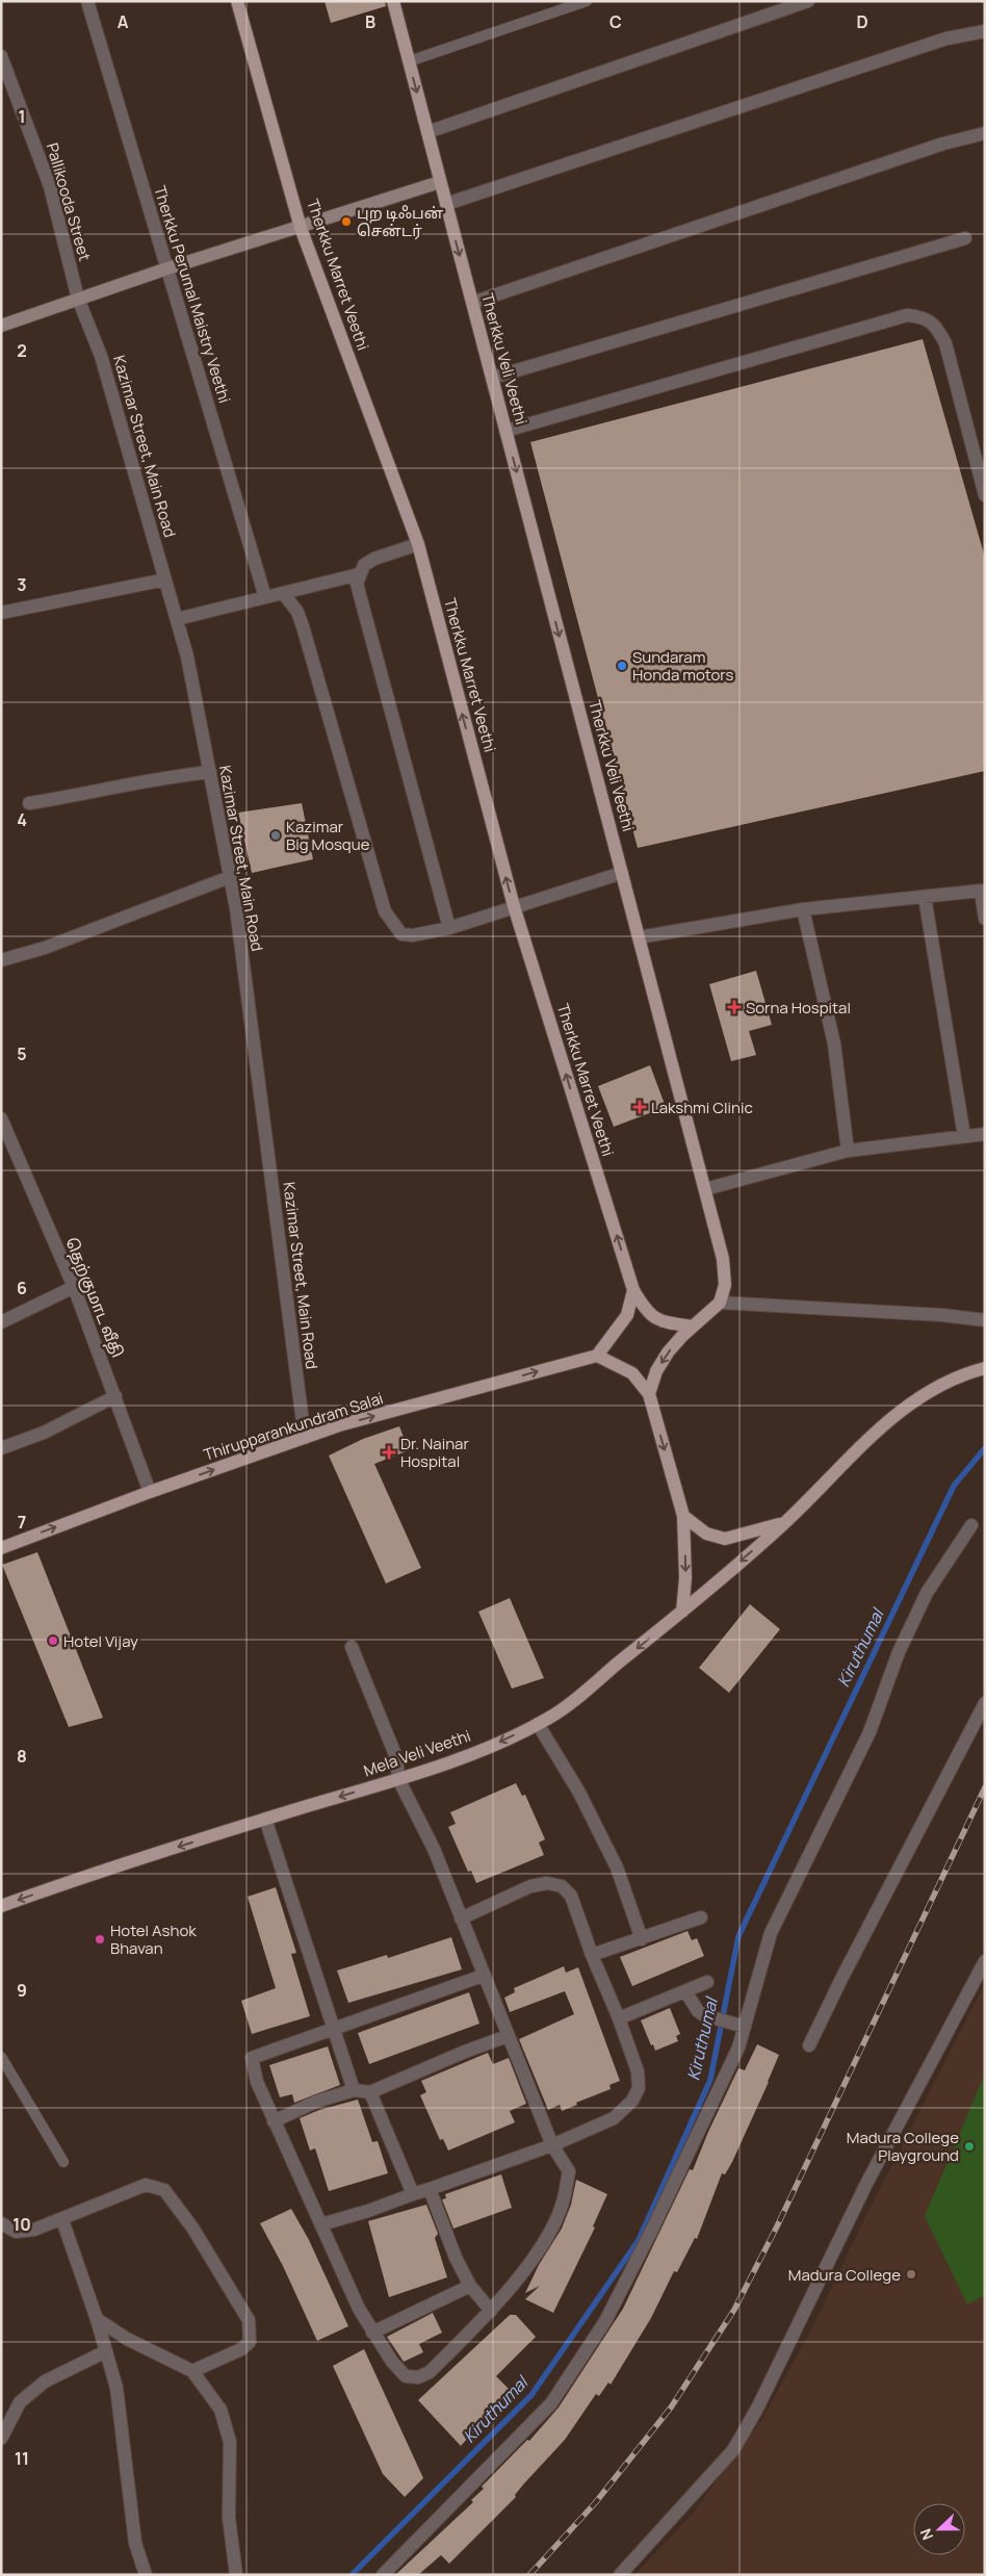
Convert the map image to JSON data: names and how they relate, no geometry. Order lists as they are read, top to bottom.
{
  "streets": {
    "main road": [
      "Therkku Marret Veethi",
      "Therkku Veli Veethi",
      "Thirupparankundram Salai",
      "Mela Veli Veethi"
    ],
    "street": [
      "Pallikooda Street",
      "Therkku Perumal Maistry Veethi",
      "Kazimar Street, Main Road",
      "தெற்குமாட வீதி"
    ]
  },
  "crossings": [
    ["Pallikooda Street", "Kazimar Street, Main Road"],
    ["Therkku Marret Veethi", "Thirupparankundram Salai"],
    ["Kazimar Street, Main Road", "Thirupparankundram Salai"],
    ["தெற்குமாட வீதி", "Thirupparankundram Salai"]
  ],
  "one_way": [
    "Therkku Marret Veethi",
    "Therkku Veli Veethi",
    "Thirupparankundram Salai",
    "Mela Veli Veethi"
  ],
  "water": ["Kiruthumal"],
  "places": {
    "other": [
      "புற டிஃபன் சென்டர்",
      "Sundaram Honda motors",
      "Kazimar Big Mosque",
      "Hotel Vijay",
      "Hotel Ashok Bhavan",
      "Madura College Playground",
      "Madura College"
    ],
    "health": ["Sorna Hospital", "Lakshmi Clinic", "Dr. Nainar Hospital"]
  },
  "north": "left",
  "grid": {
    "columns": [
      "A",
      "B",
      "C",
      "D"
    ],
    "rows": [
      "1",
      "2",
      "3",
      "4",
      "5",
      "6",
      "7",
      "8",
      "9",
      "10",
      "11"
    ]
  }
}
